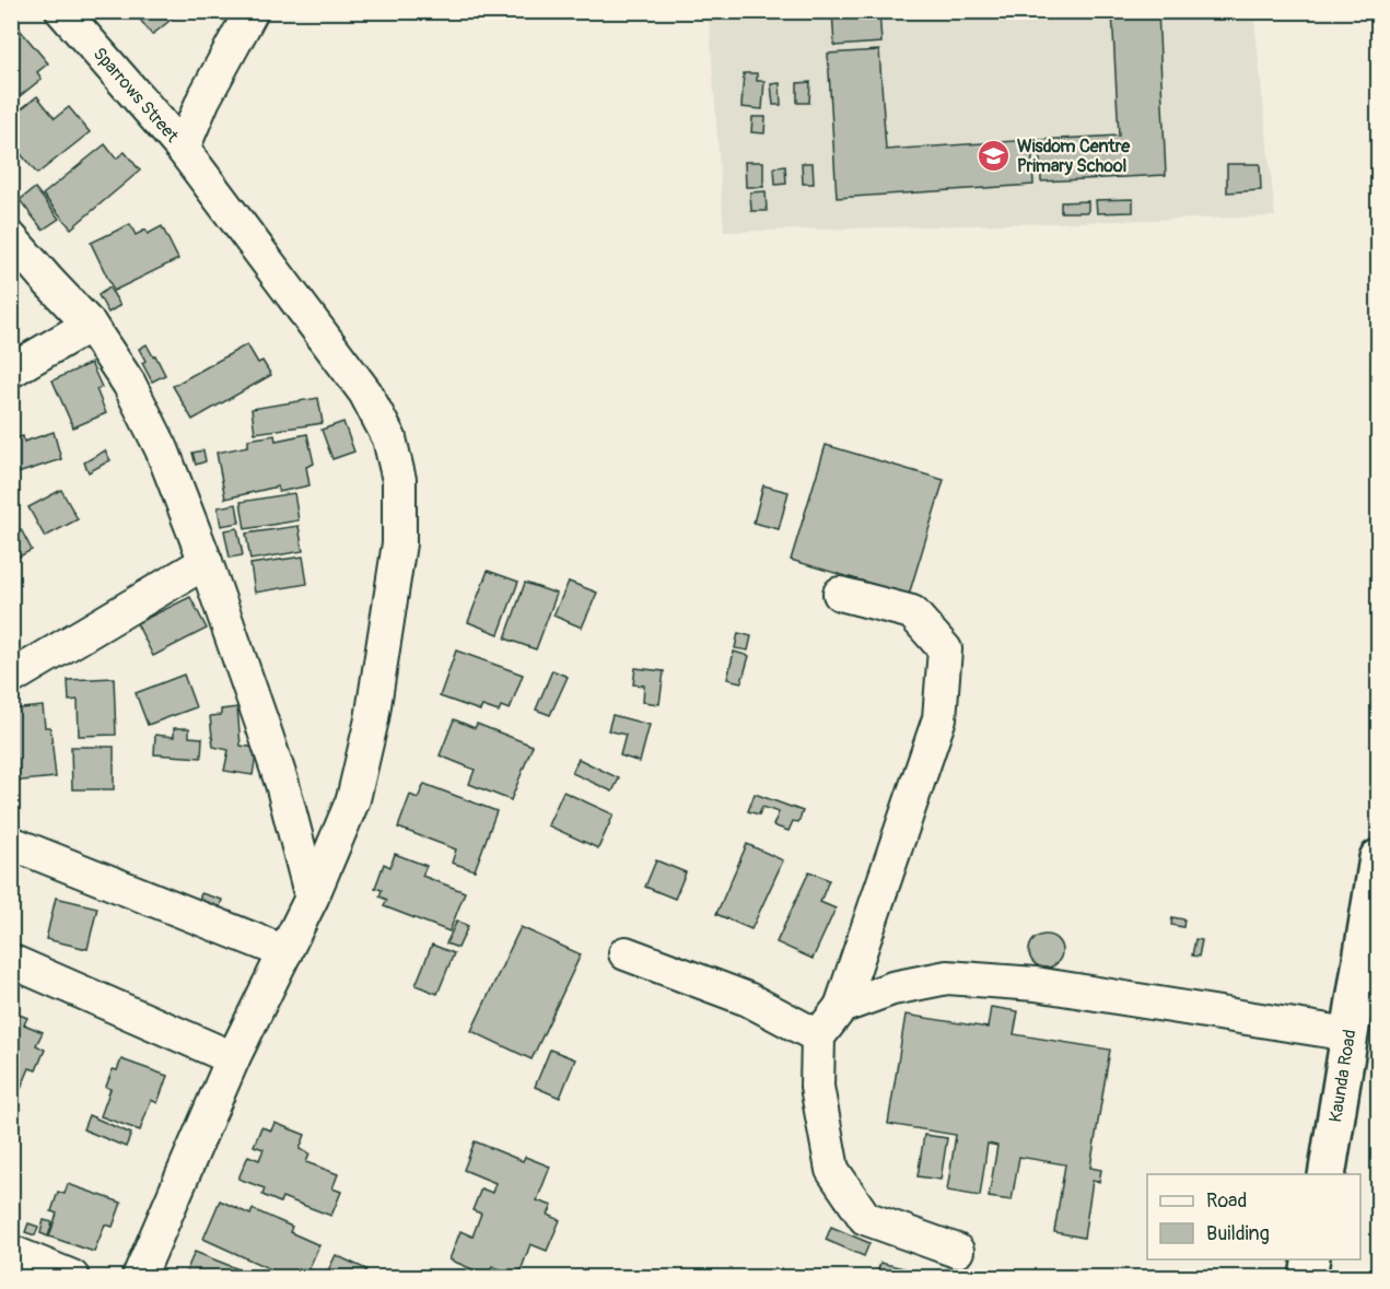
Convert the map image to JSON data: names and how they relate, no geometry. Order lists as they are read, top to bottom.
{
  "streets": {
    "main road": ["Kaunda Road"],
    "street": ["Sparrows Street"]
  },
  "places": {
    "school or university": ["Wisdom Centre Primary School"]
  },
  "legend": ["Road", "Building"]
}
